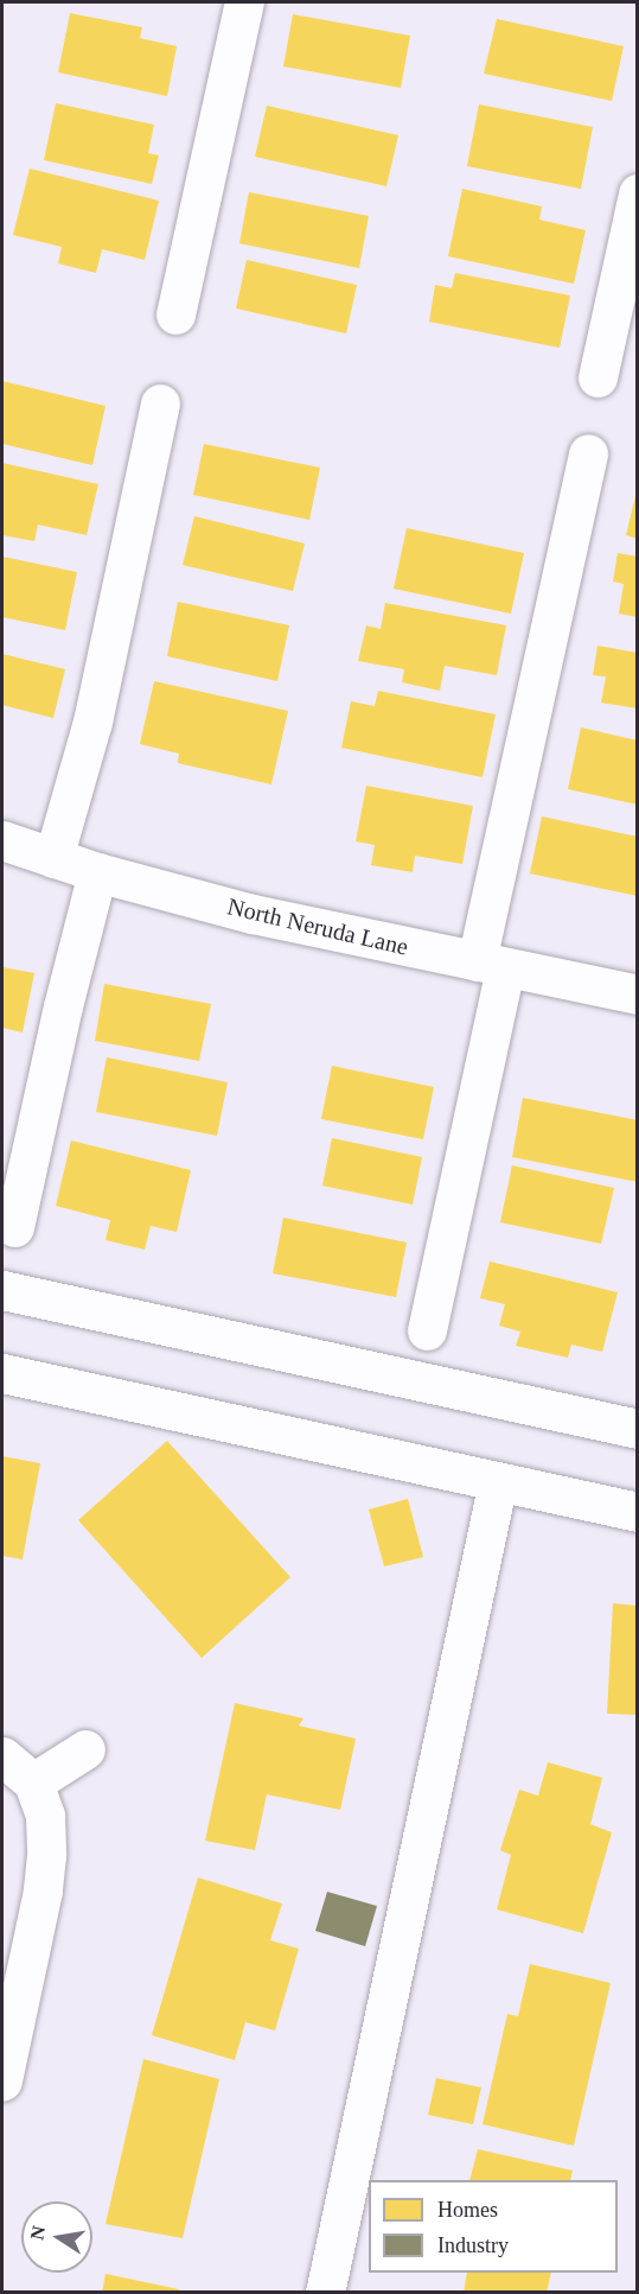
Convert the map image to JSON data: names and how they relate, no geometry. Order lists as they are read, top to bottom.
{
  "streets": {
    "street": ["North Neruda Lane"]
  },
  "legend": ["Homes", "Industry"],
  "north": "left"
}
